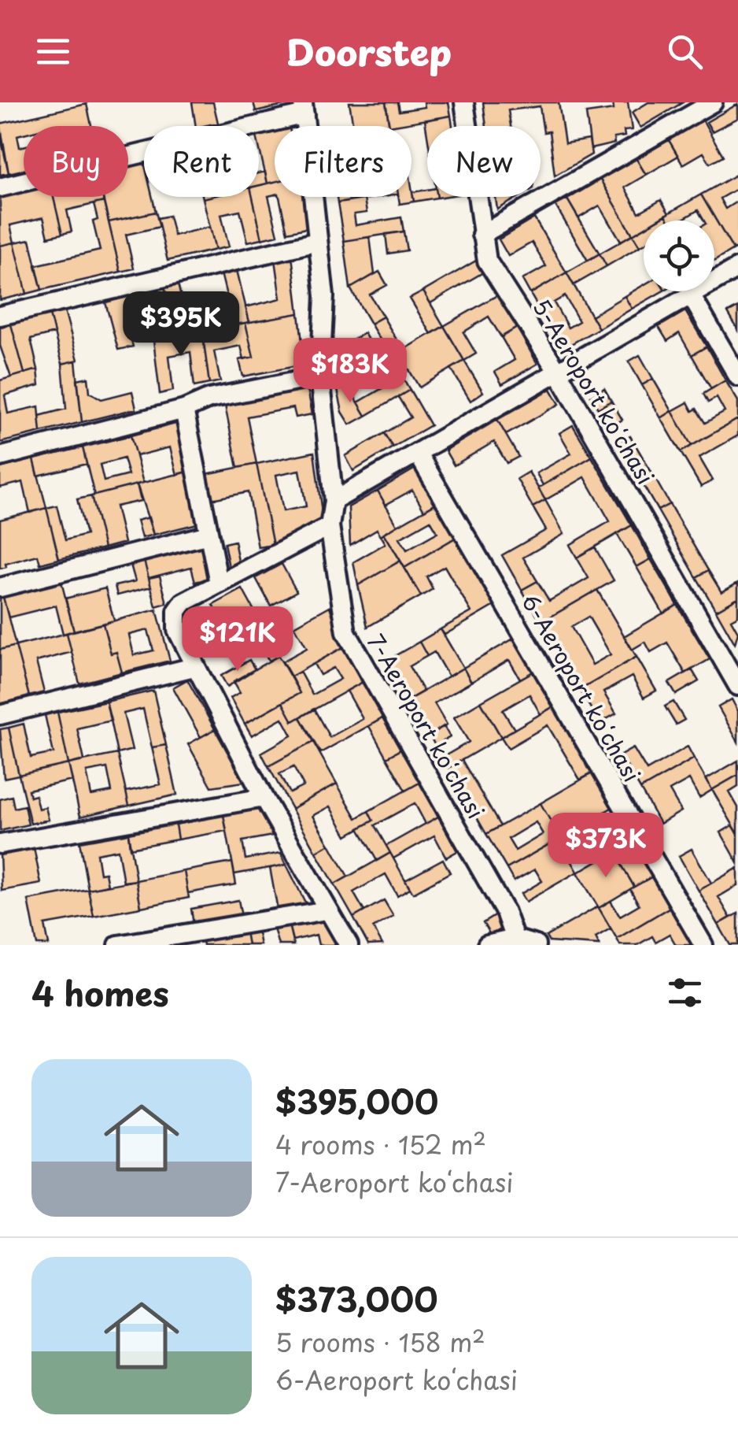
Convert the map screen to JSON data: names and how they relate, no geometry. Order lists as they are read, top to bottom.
{
  "streets": {
    "street": ["5-Aeroport koʻchasi", "6-Aeroport koʻchasi", "7-Aeroport koʻchasi"]
  },
  "page": {
    "header": "Doorstep",
    "chip": [
      "Buy",
      "Rent",
      "Filters",
      "New"
    ],
    "price": [
      "$395K",
      "$183K",
      "$121K",
      "$373K"
    ],
    "heading": "4 homes",
    "list": [
      {
        "name": "$395,000",
        "note": "4 rooms · 152 m² · 7-Aeroport koʻchasi"
      },
      {
        "name": "$373,000",
        "note": "5 rooms · 158 m² · 6-Aeroport koʻchasi"
      }
    ]
  }
}
